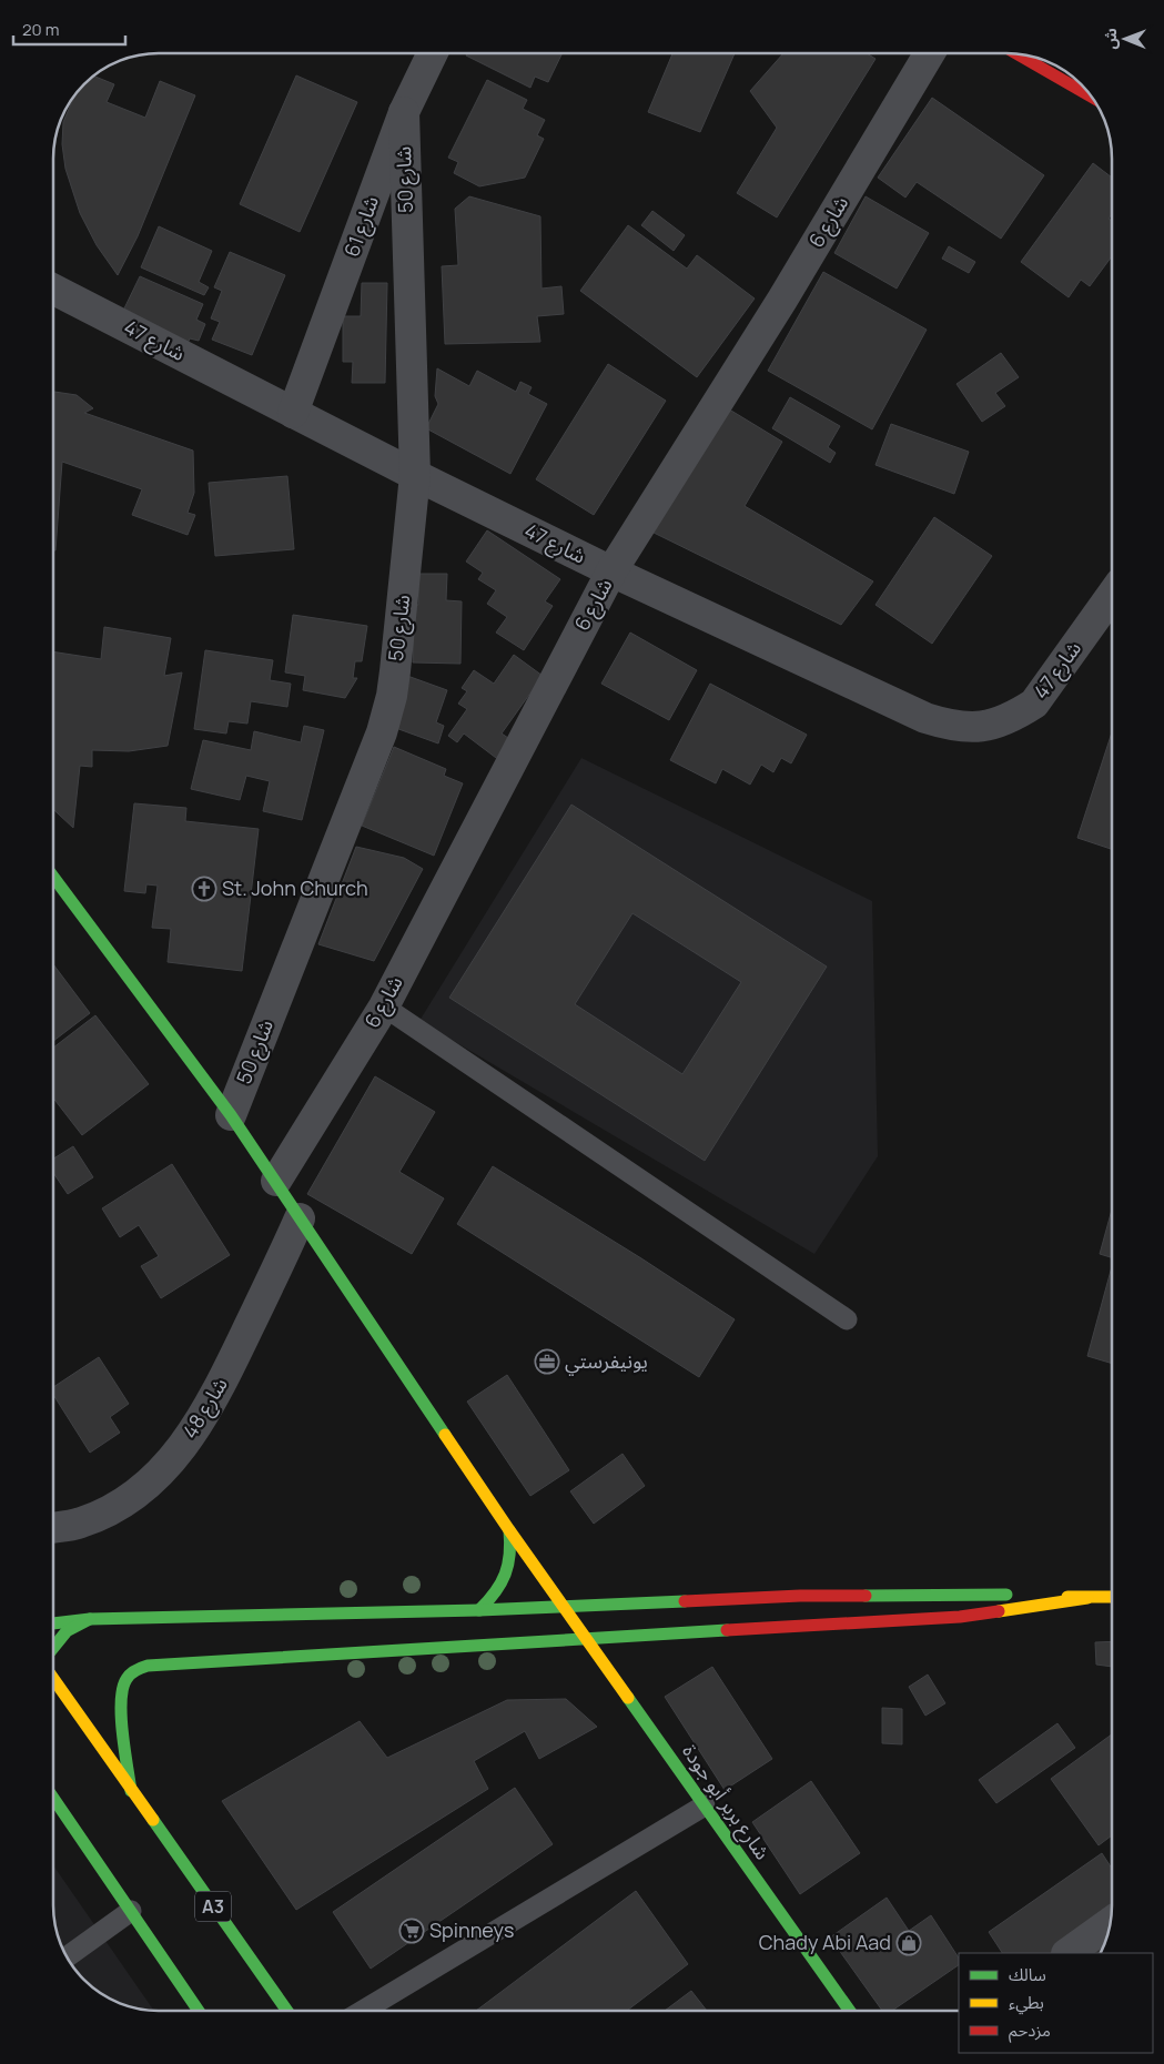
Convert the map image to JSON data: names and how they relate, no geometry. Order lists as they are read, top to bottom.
{
  "streets": {
    "main road": ["شارع بربر أبو جودة", "A3"],
    "street": [
      "شارع 50",
      "شارع 6",
      "شارع 61",
      "شارع 47",
      "شارع 48"
    ]
  },
  "crossings": [
    ["شارع 50", "شارع 61"],
    ["شارع 50", "شارع 47"],
    ["شارع 50", "شارع بربر أبو جودة"],
    ["شارع 6", "شارع 47"],
    ["شارع 6", "شارع بربر أبو جودة"],
    ["شارع 61", "شارع 47"],
    ["شارع 48", "شارع بربر أبو جودة"]
  ],
  "places": {
    "church": ["St. John Church"],
    "office": ["يونيفرستي"],
    "supermarket": ["Spinneys"],
    "shop": ["Chady Abi Aad"]
  },
  "legend": ["سالك", "بطيء", "مزدحم"],
  "scale_bar": "20 m",
  "north": "left"
}
